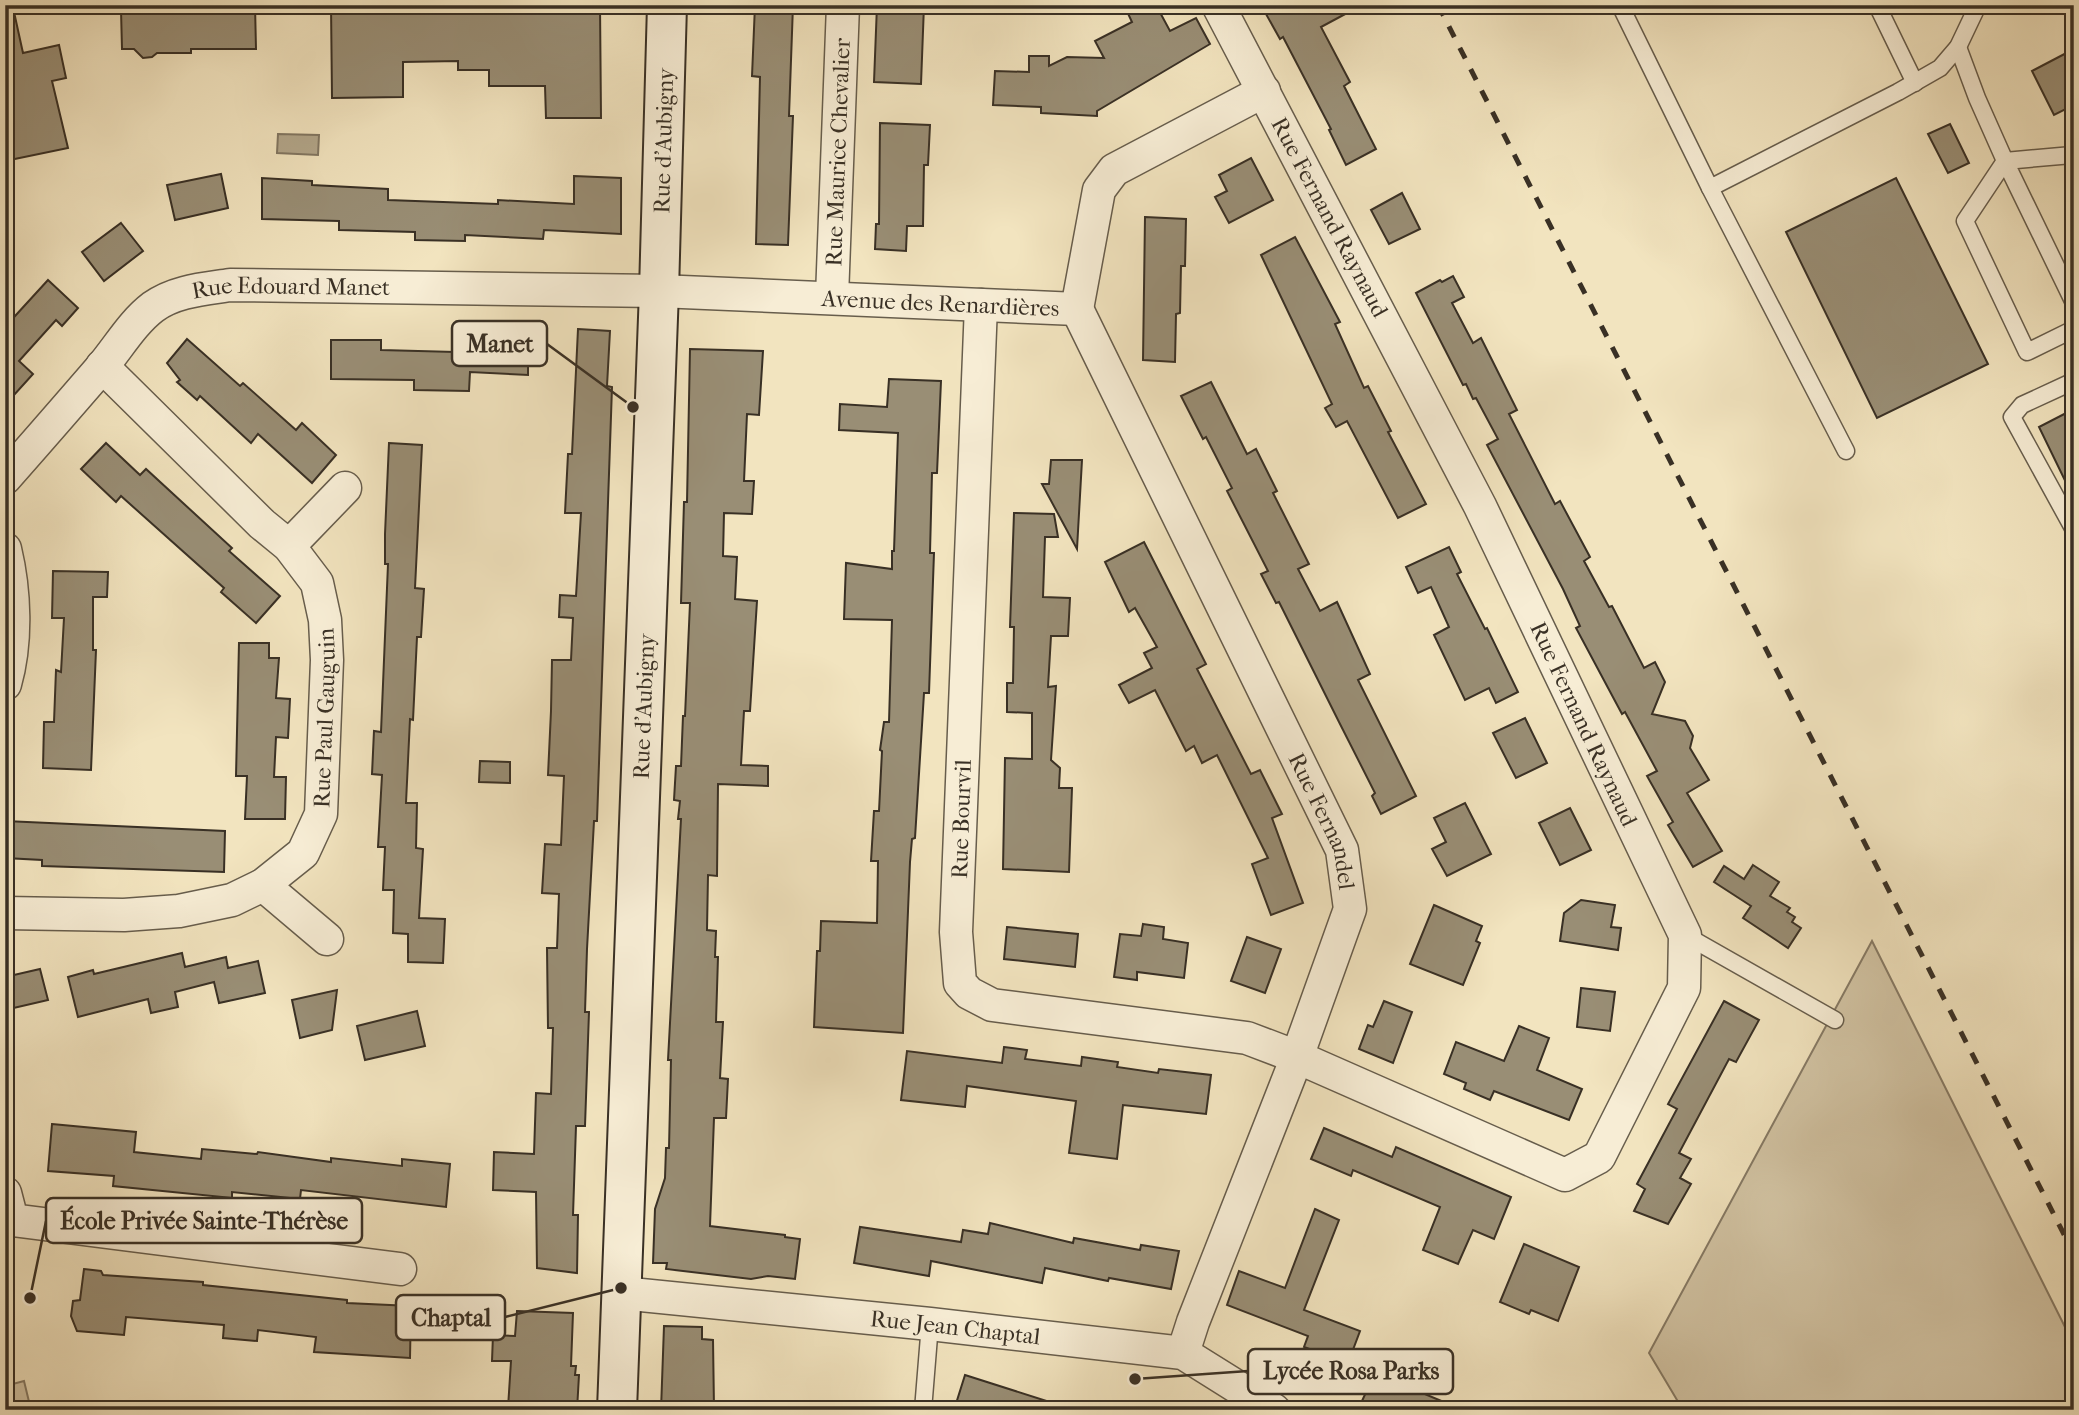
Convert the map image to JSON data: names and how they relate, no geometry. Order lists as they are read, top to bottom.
{
  "streets": {
    "main road": ["Rue d'Aubigny"],
    "street": [
      "Rue Maurice Chevalier",
      "Rue Fernand Raynaud",
      "Rue Edouard Manet",
      "Avenue des Renardières",
      "Rue Paul Gauguin",
      "Rue Bourvil",
      "Rue Fernandel",
      "Rue Jean Chaptal"
    ]
  },
  "crossings": [
    ["Rue d'Aubigny", "Rue Edouard Manet"],
    ["Rue d'Aubigny", "Avenue des Renardières"],
    ["Rue d'Aubigny", "Rue Jean Chaptal"],
    ["Rue Maurice Chevalier", "Avenue des Renardières"],
    ["Rue Fernand Raynaud", "Avenue des Renardières"],
    ["Rue Fernand Raynaud", "Rue Bourvil"],
    ["Rue Fernand Raynaud", "Rue Fernandel"],
    ["Rue Edouard Manet", "Avenue des Renardières"],
    ["Rue Edouard Manet", "Rue Paul Gauguin"],
    ["Avenue des Renardières", "Rue Bourvil"],
    ["Avenue des Renardières", "Rue Fernandel"],
    ["Rue Bourvil", "Rue Fernandel"],
    ["Rue Fernandel", "Rue Jean Chaptal"]
  ],
  "places": [
    "Manet",
    "Chaptal",
    "École Privée Sainte-Thérèse",
    "Lycée Rosa Parks"
  ]
}
